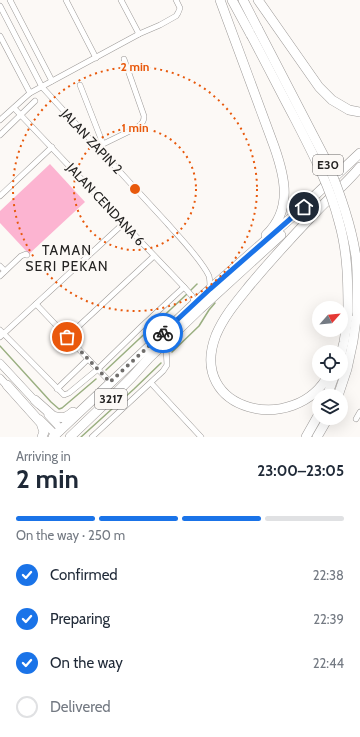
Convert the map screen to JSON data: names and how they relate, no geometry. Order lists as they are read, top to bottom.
{
  "streets": {
    "highway": ["E30", "3217"],
    "street": ["JALAN ZAPIN 2", "JALAN CENDANA 6"]
  },
  "crossings": [
    ["JALAN ZAPIN 2", "3217"],
    ["JALAN CENDANA 6", "3217"]
  ],
  "districts": ["TAMAN SERI PEKAN"],
  "north": "top right",
  "page": {
    "heading": ["2 min", "Arriving in", "23:00–23:05"],
    "bar": "On the way · 250 m",
    "list": [
      ["Confirmed", "22:38"],
      ["Preparing", "22:39"],
      ["On the way", "22:44"],
      "Delivered"
    ]
  },
  "rings": ["2 min", "1 min"]
}
